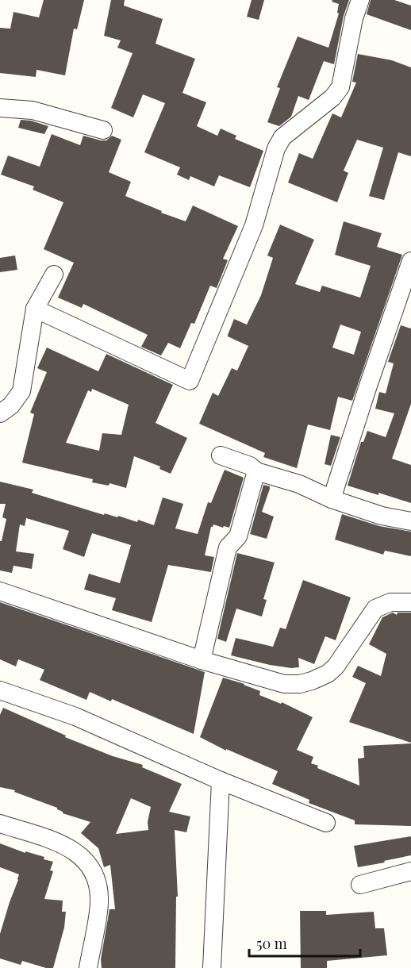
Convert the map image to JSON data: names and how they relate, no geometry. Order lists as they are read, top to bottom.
{
  "scale_bar": "50 m"
}
